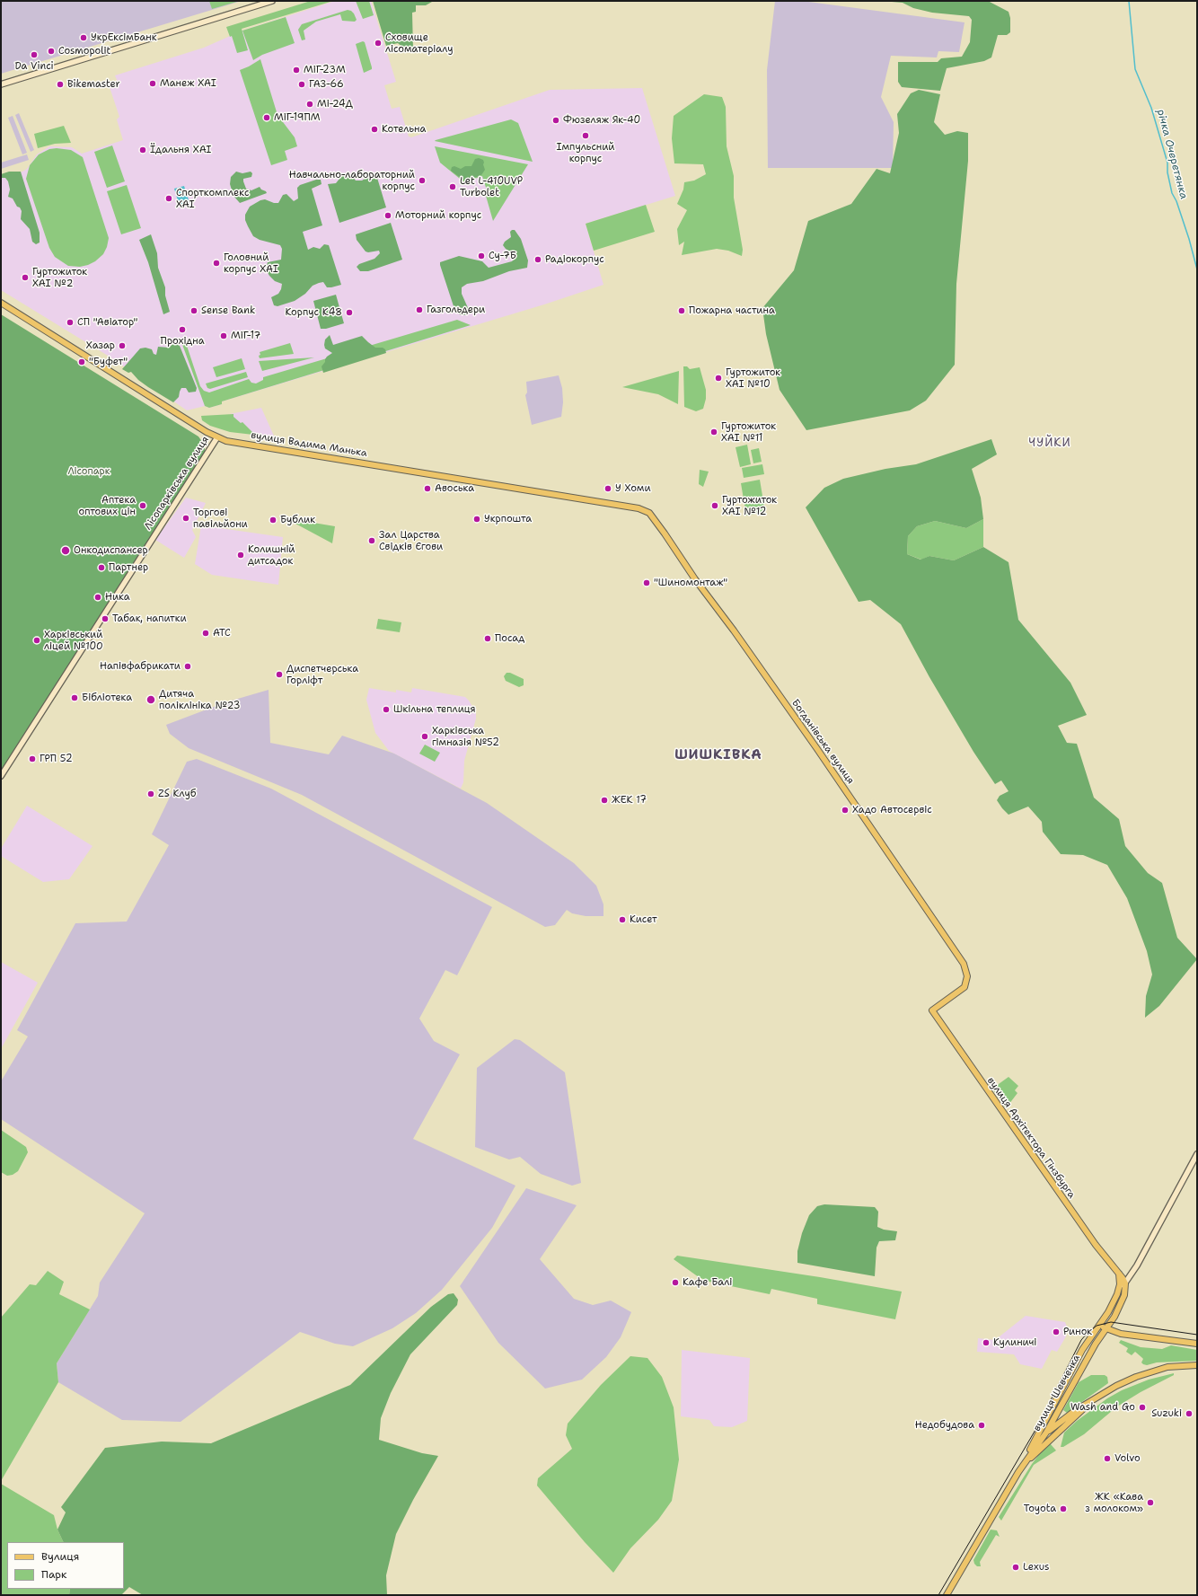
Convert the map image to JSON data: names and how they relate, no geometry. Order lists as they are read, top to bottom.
{
  "streets": {
    "main road": [
      "вулиця Вадима Манька",
      "Богданівська вулиця",
      "вулиця Архітектора Гінзбурга",
      "вулиця Шевченка"
    ],
    "street": ["Лісопарківська вулиця"]
  },
  "crossings": [
    ["вулиця Вадима Манька", "Лісопарківська вулиця"],
    ["вулиця Вадима Манька", "Богданівська вулиця"],
    ["Богданівська вулиця", "вулиця Архітектора Гінзбурга"],
    ["вулиця Архітектора Гінзбурга", "вулиця Шевченка"]
  ],
  "districts": ["ЧУЙКИ", "ШИШКІВКА"],
  "water": ["річка Очеретянка"],
  "parks": ["Лісопарк"],
  "places": [
    "УкрЕксімБанк",
    "Сховище лісоматеріалу",
    "Cosmopolit",
    "Da Vinci",
    "МіГ-23М",
    "Манеж ХАІ",
    "Bikemaster",
    "ГАЗ-66",
    "Мі-24Д",
    "МіГ-19ПМ",
    "Фюзеляж Як-40",
    "Котельна",
    "Імпульсний корпус",
    "Їдальня ХАІ",
    "Навчально-лабораторний корпус",
    "Let L-410UVP Turbolet",
    "Спорткомплекс ХАІ",
    "Моторний корпус",
    "Су-7Б",
    "Радіокорпус",
    "Головний корпус ХАІ",
    "Гуртожиток ХАІ №2",
    "Газгольдери",
    "Sense Bank",
    "Пожарна частина",
    "Корпус К48",
    "СП \"Авіатор\"",
    "Прохідна",
    "МіГ-17",
    "Хазар",
    "\"Буфет\"",
    "Гуртожиток ХАІ №10",
    "Гуртожиток ХАІ №11",
    "Авоська",
    "У Хоми",
    "Аптека оптових цін",
    "Гуртожиток ХАІ №12",
    "Торгові павільйони",
    "Укрпошта",
    "Бублик",
    "Зал Царства Свідків Єгови",
    "Онкодиспансер",
    "Колишній дитсадок",
    "Партнер",
    "\"Шиномонтаж\"",
    "Ника",
    "Табак, напитки",
    "АТС",
    "Посад",
    "Харківський ліцей №100",
    "Напівфабрикати",
    "Диспетчерська Горліфт",
    "Бібліотека",
    "Дитяча поліклініка №23",
    "Шкільна теплиця",
    "Харківська гімназія №52",
    "ГРП 52",
    "ZS Клуб",
    "ЖЕК 17",
    "Хадо Автосервіс",
    "Кисет",
    "Кафе Балі",
    "Ринок",
    "Кулиничі",
    "Wash and Go",
    "Suzuki",
    "Недобудова",
    "Volvo",
    "ЖК «Кава з молоком»",
    "Toyota",
    "Lexus"
  ],
  "legend": ["Вулиця", "Парк"]
}
